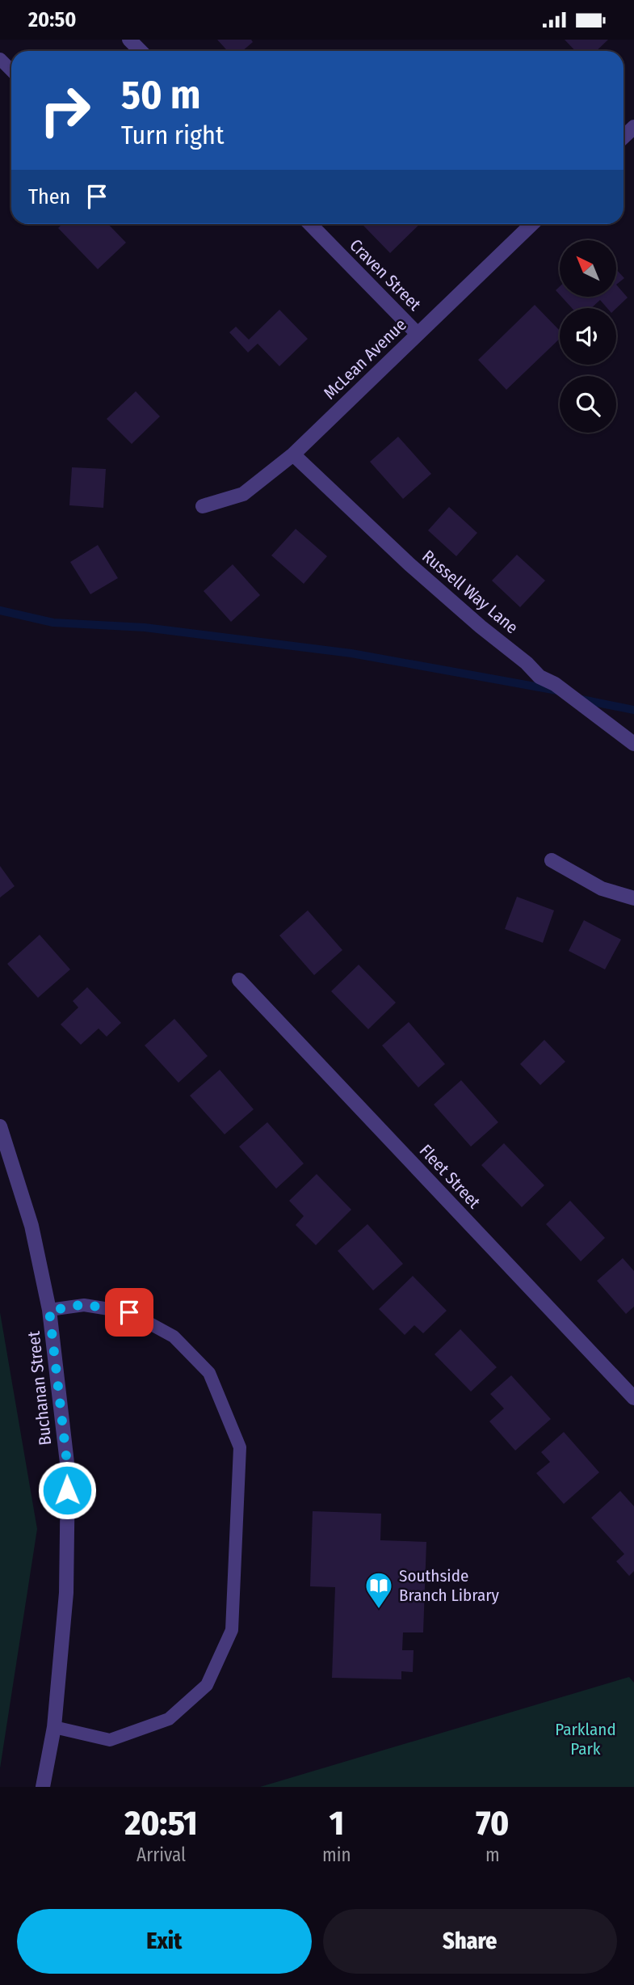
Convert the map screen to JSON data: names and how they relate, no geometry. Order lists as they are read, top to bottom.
{
  "streets": {
    "street": [
      "Craven Street",
      "McLean Avenue",
      "Russell Way Lane",
      "Fleet Street",
      "Buchanan Street"
    ]
  },
  "crossings": [
    ["Craven Street", "McLean Avenue"],
    ["McLean Avenue", "Russell Way Lane"]
  ],
  "parks": ["Parkland Park"],
  "places": {
    "library": ["Southside Branch Library"]
  },
  "north": "top left",
  "page": {
    "status": "20:50",
    "turn": ["50 m", "Turn right"],
    "then": "Then",
    "eta": [
      "20:51",
      "Arrival",
      "1",
      "min",
      "70",
      "m"
    ],
    "buttons": ["Exit", "Share"]
  }
}
